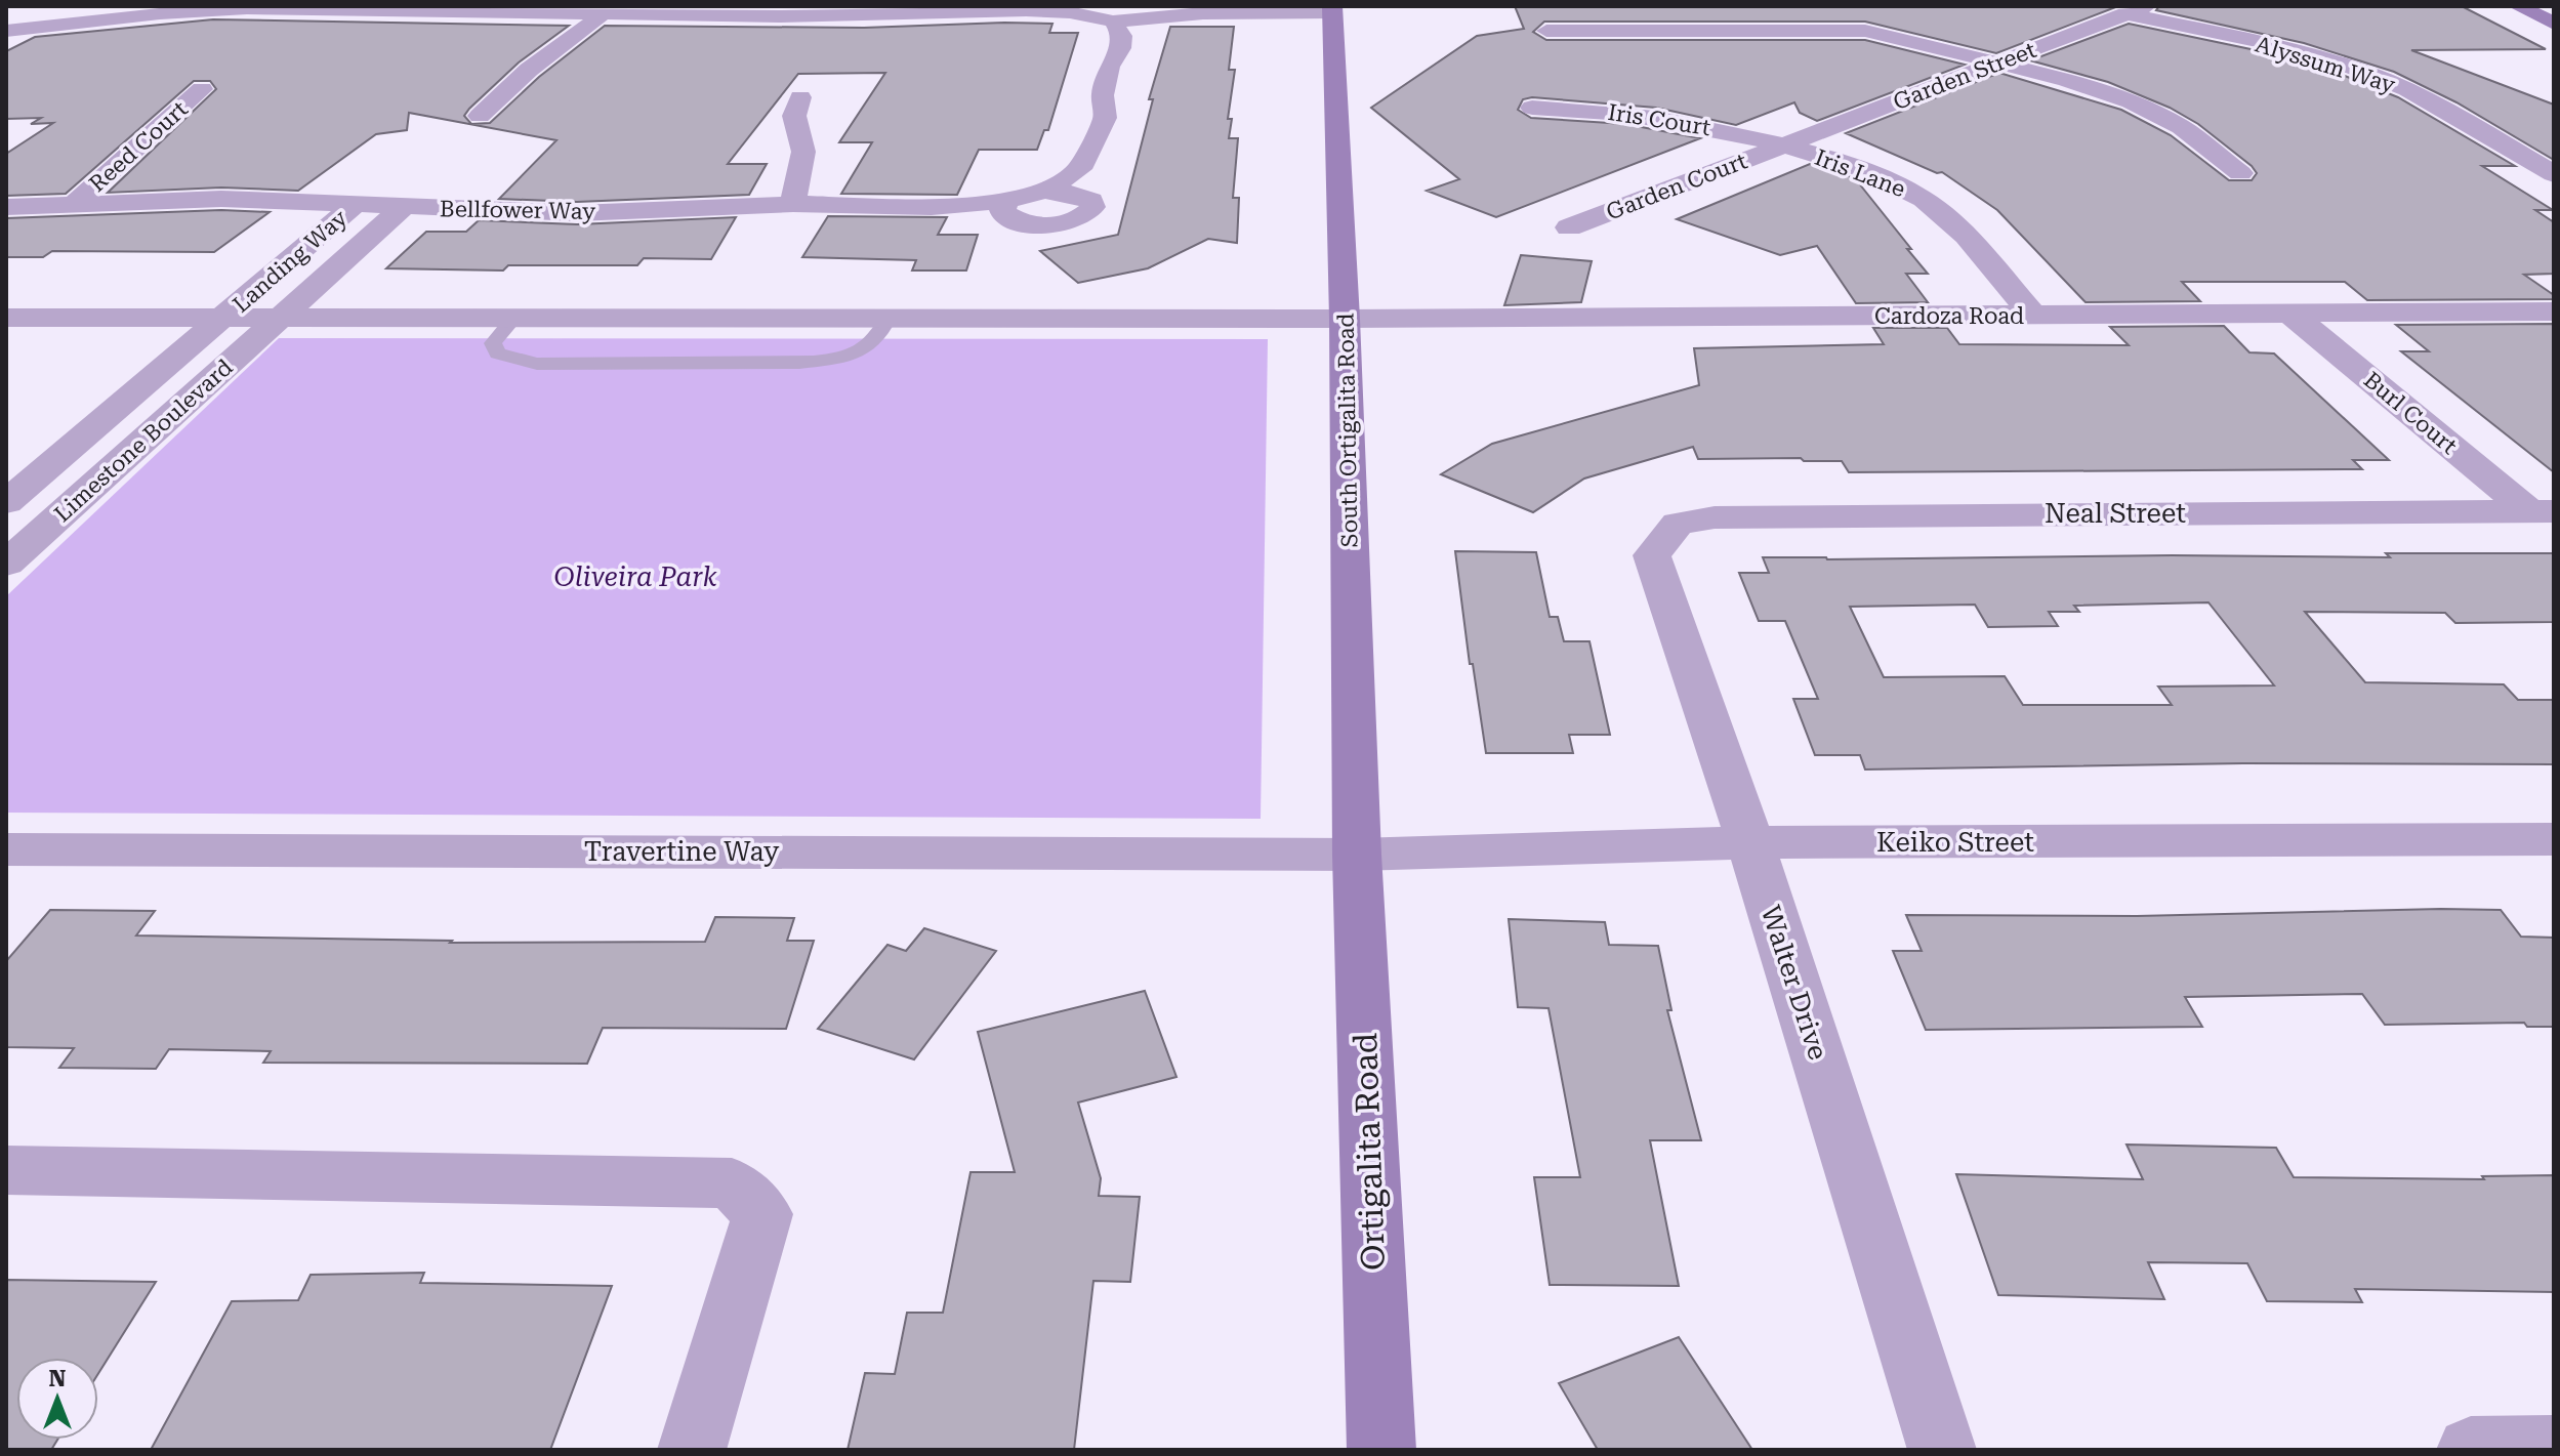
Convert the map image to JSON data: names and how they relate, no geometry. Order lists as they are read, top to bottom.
{
  "streets": {
    "street": [
      "Alyssum Way",
      "Garden Street",
      "Iris Court",
      "Reed Court",
      "Iris Lane",
      "Garden Court",
      "Bellfower Way",
      "Landing Way",
      "Cardoza Road",
      "Burl Court",
      "South Ortigalita Road",
      "Limestone Boulevard",
      "Neal Street",
      "Keiko Street",
      "Travertine Way",
      "Walter Drive",
      "Ortigalita Road"
    ]
  },
  "crossings": [
    ["Alyssum Way", "Garden Street"],
    ["Garden Street", "Iris Court"],
    ["Garden Street", "Iris Lane"],
    ["Garden Street", "Garden Court"],
    ["Iris Court", "Iris Lane"],
    ["Iris Court", "Garden Court"],
    ["Reed Court", "Bellfower Way"],
    ["Iris Lane", "Garden Court"],
    ["Iris Lane", "Cardoza Road"],
    ["Bellfower Way", "Landing Way"],
    ["Landing Way", "Cardoza Road"],
    ["Landing Way", "Limestone Boulevard"],
    ["Cardoza Road", "Burl Court"],
    ["Cardoza Road", "South Ortigalita Road"],
    ["Cardoza Road", "Limestone Boulevard"],
    ["Burl Court", "Neal Street"],
    ["South Ortigalita Road", "Keiko Street"],
    ["South Ortigalita Road", "Travertine Way"],
    ["South Ortigalita Road", "Ortigalita Road"],
    ["Neal Street", "Walter Drive"],
    ["Keiko Street", "Travertine Way"],
    ["Keiko Street", "Walter Drive"],
    ["Keiko Street", "Ortigalita Road"],
    ["Travertine Way", "Ortigalita Road"]
  ],
  "parks": ["Oliveira Park"],
  "north": "top"
}
